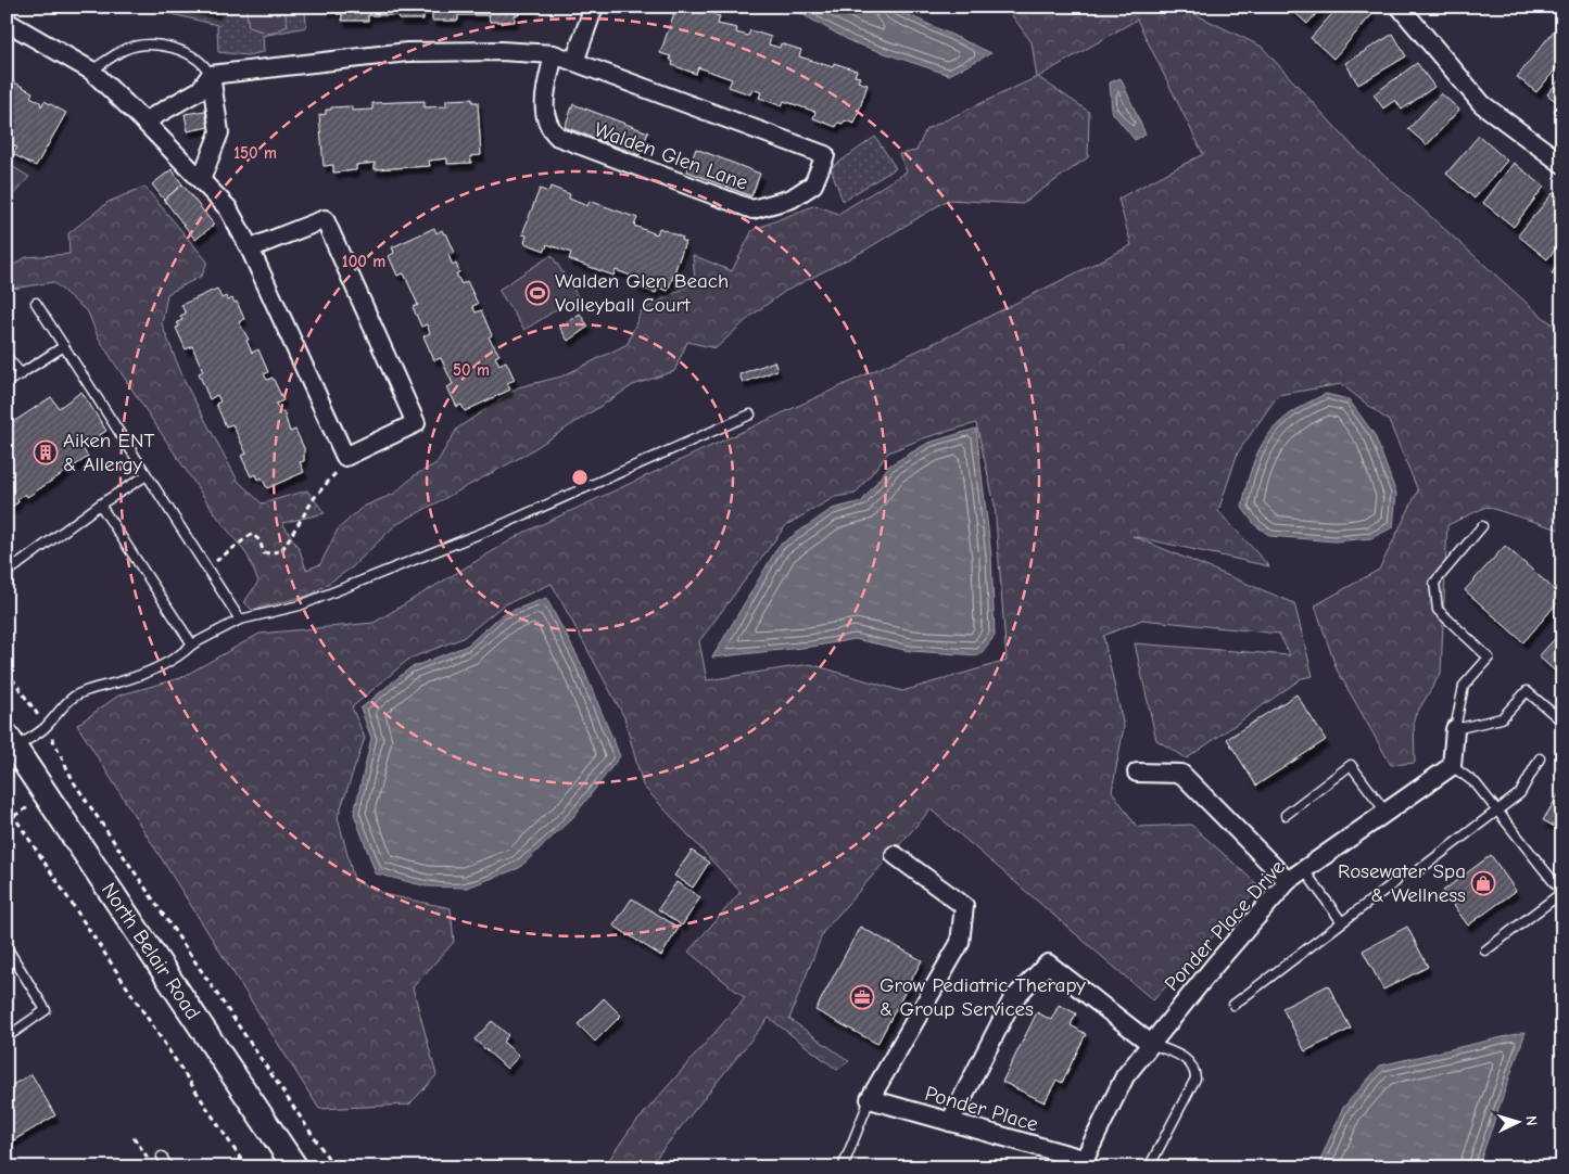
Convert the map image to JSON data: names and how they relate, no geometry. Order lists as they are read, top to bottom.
{
  "streets": {
    "main road": ["North Belair Road"],
    "street": ["Walden Glen Lane", "Ponder Place Drive", "Ponder Place"]
  },
  "crossings": [
    ["Ponder Place Drive", "Ponder Place"]
  ],
  "places": {
    "sports": ["Walden Glen Beach Volleyball Court"],
    "building": ["Aiken ENT & Allergy"],
    "shop": ["Rosewater Spa & Wellness"],
    "office": ["Grow Pediatric Therapy & Group Services"]
  },
  "north": "right",
  "rings": ["150 m", "100 m", "50 m"]
}
